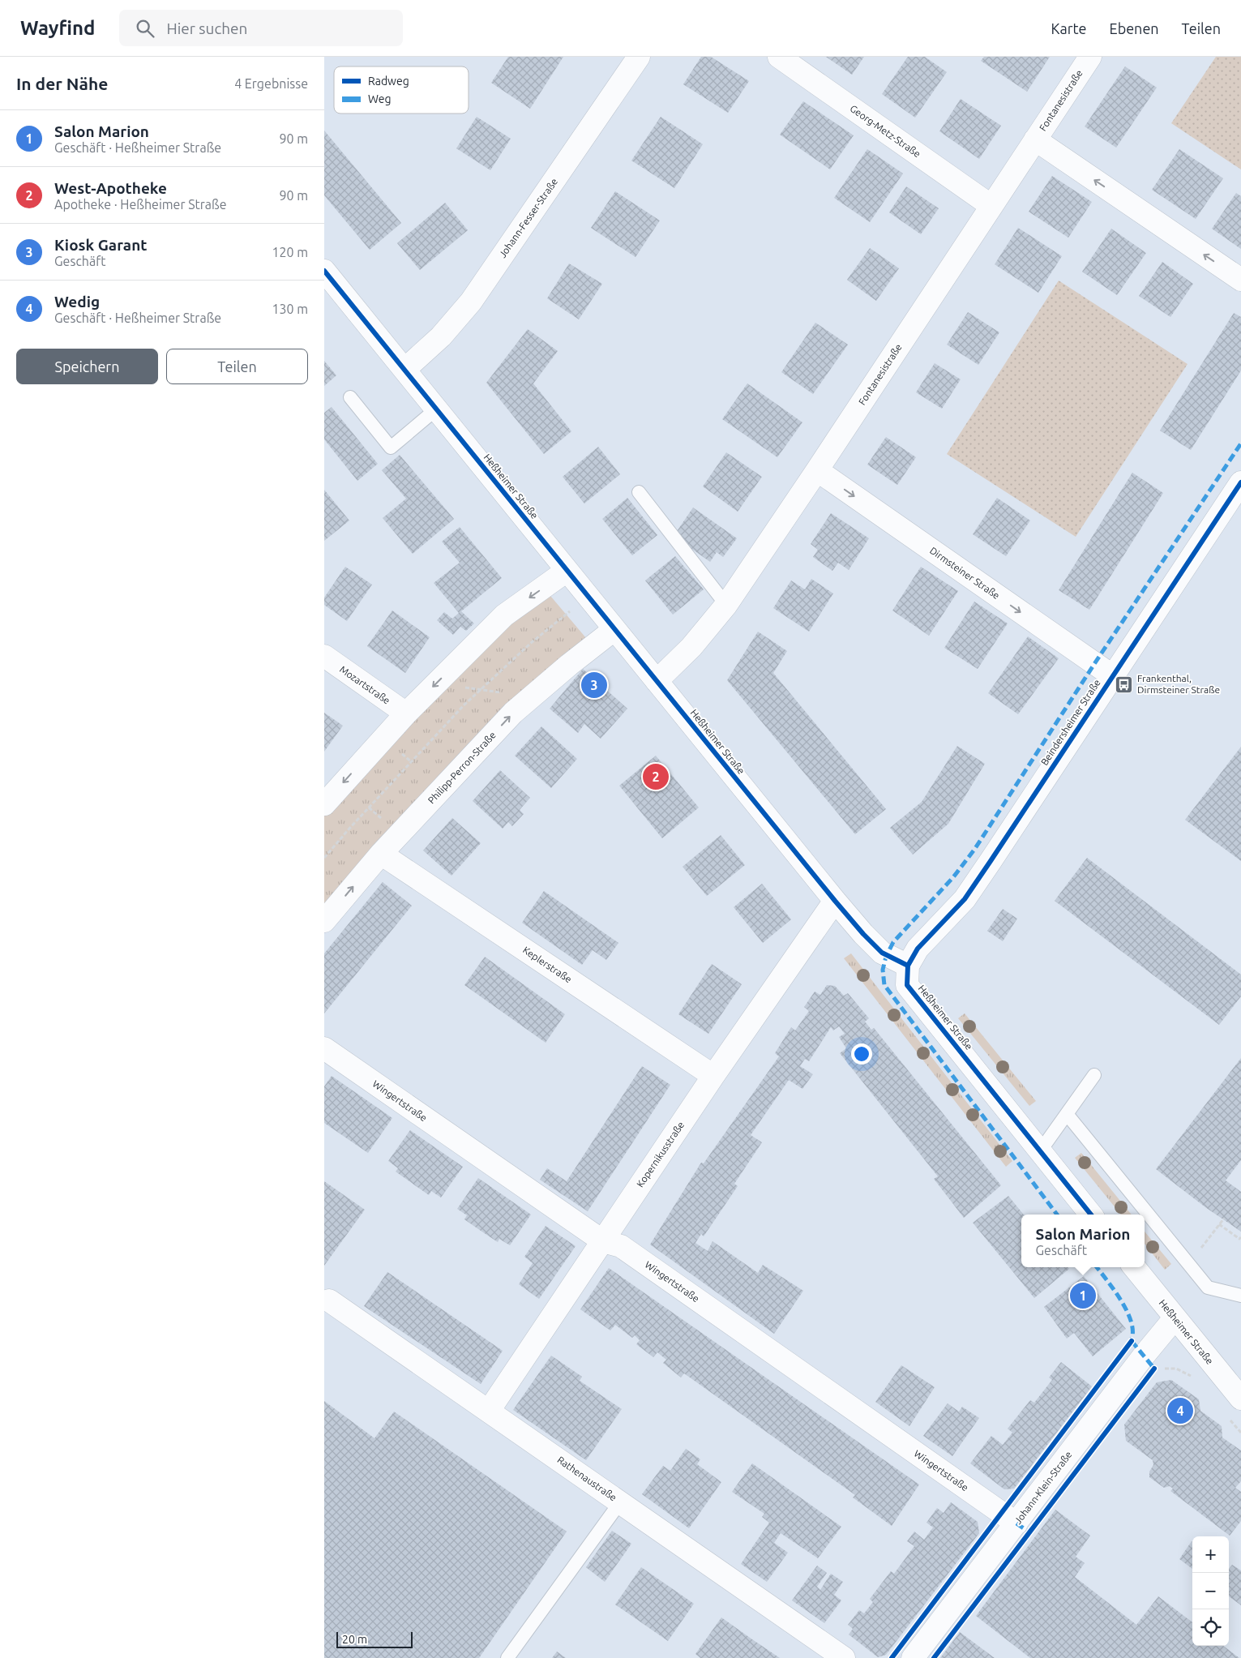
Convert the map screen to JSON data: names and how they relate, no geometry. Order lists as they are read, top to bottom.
{
  "streets": {
    "street": [
      "Fontanesistraße",
      "Georg-Metz-Straße",
      "Johann-Fesser-Straße",
      "Heßheimer Straße",
      "Dirmsteiner Straße",
      "Mozartstraße",
      "Beindersheimer Straße",
      "Philipp-Perron-Straße",
      "Keplerstraße",
      "Wingertstraße",
      "Kopernikusstraße",
      "Rathenaustraße",
      "Johann-Klein-Straße"
    ]
  },
  "crossings": [
    ["Fontanesistraße", "Georg-Metz-Straße"],
    ["Fontanesistraße", "Heßheimer Straße"],
    ["Fontanesistraße", "Dirmsteiner Straße"],
    ["Johann-Fesser-Straße", "Heßheimer Straße"],
    ["Heßheimer Straße", "Beindersheimer Straße"],
    ["Heßheimer Straße", "Philipp-Perron-Straße"],
    ["Heßheimer Straße", "Kopernikusstraße"],
    ["Heßheimer Straße", "Johann-Klein-Straße"],
    ["Dirmsteiner Straße", "Beindersheimer Straße"],
    ["Philipp-Perron-Straße", "Keplerstraße"],
    ["Keplerstraße", "Kopernikusstraße"],
    ["Wingertstraße", "Kopernikusstraße"],
    ["Wingertstraße", "Johann-Klein-Straße"],
    ["Kopernikusstraße", "Rathenaustraße"]
  ],
  "one_way": ["Dirmsteiner Straße"],
  "places": {
    "bus stop": ["Frankenthal, Dirmsteiner Straße"]
  },
  "legend": ["Radweg", "Weg"],
  "scale_bar": "20 m",
  "page": {
    "header": "Wayfind",
    "search": "Hier suchen",
    "nav": ["Karte", "Ebenen", "Teilen"],
    "heading": ["In der Nähe", "4 Ergebnisse"],
    "list": [
      {
        "mark": "1",
        "name": "Salon Marion",
        "note": "Geschäft · Heßheimer Straße",
        "value": "90 m"
      },
      {
        "mark": "2",
        "name": "West-Apotheke",
        "note": "Apotheke · Heßheimer Straße",
        "value": "90 m"
      },
      {
        "mark": "3",
        "name": "Kiosk Garant",
        "note": "Geschäft",
        "value": "120 m"
      },
      {
        "mark": "4",
        "name": "Wedig",
        "note": "Geschäft · Heßheimer Straße",
        "value": "130 m"
      }
    ],
    "buttons": ["Speichern", "Teilen"],
    "pins": [
      "3",
      "2",
      "1",
      "4"
    ],
    "popup": ["Salon Marion", "Geschäft"],
    "map_buttons": ["+", "−"],
    "scale": "20 m"
  }
}
